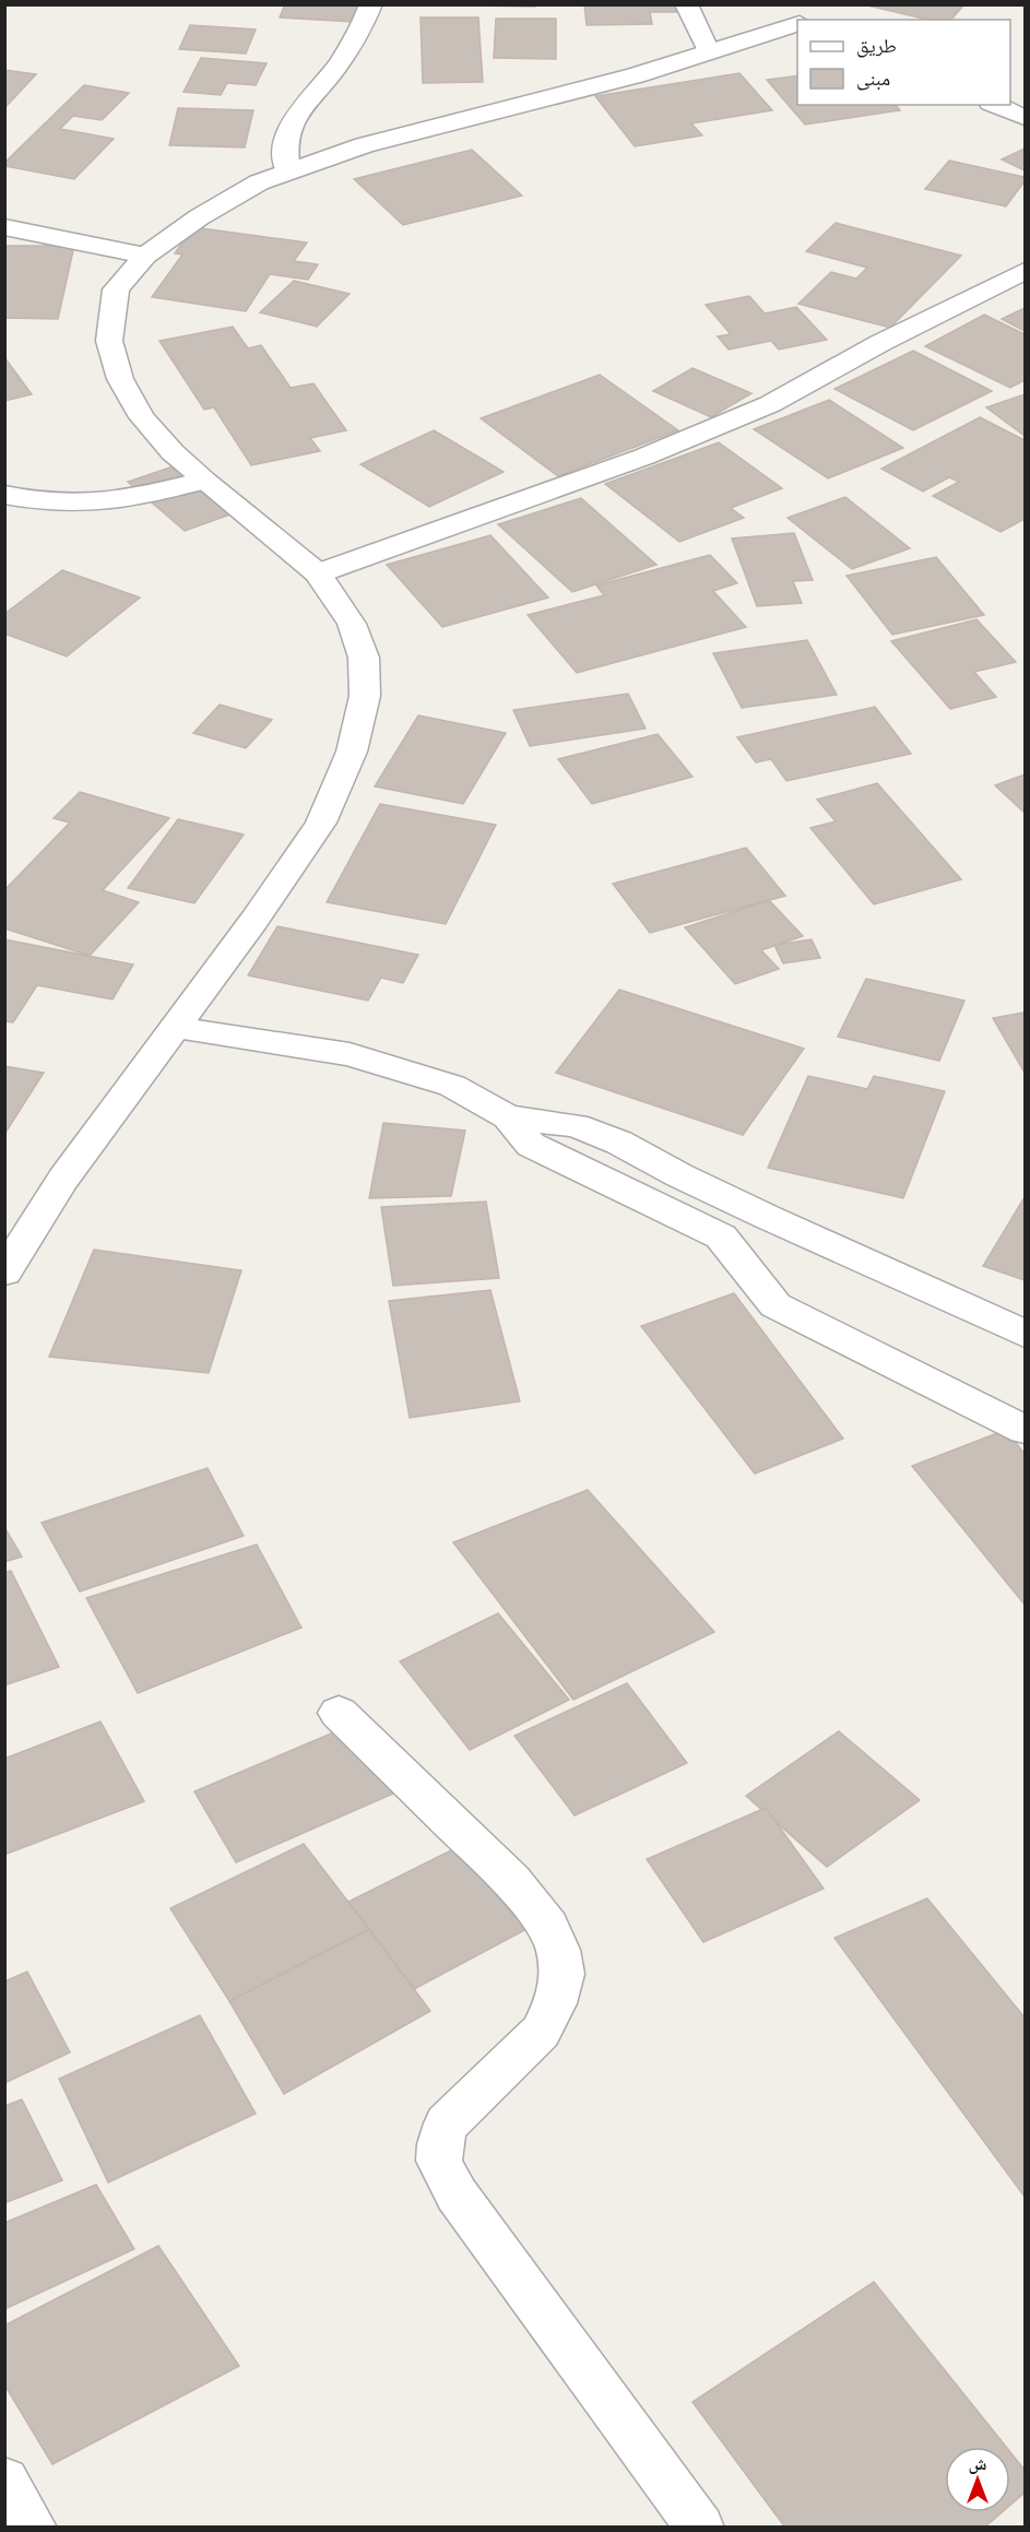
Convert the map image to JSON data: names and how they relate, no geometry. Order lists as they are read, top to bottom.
{
  "legend": ["طريق", "مبنى"],
  "north": "top"
}
